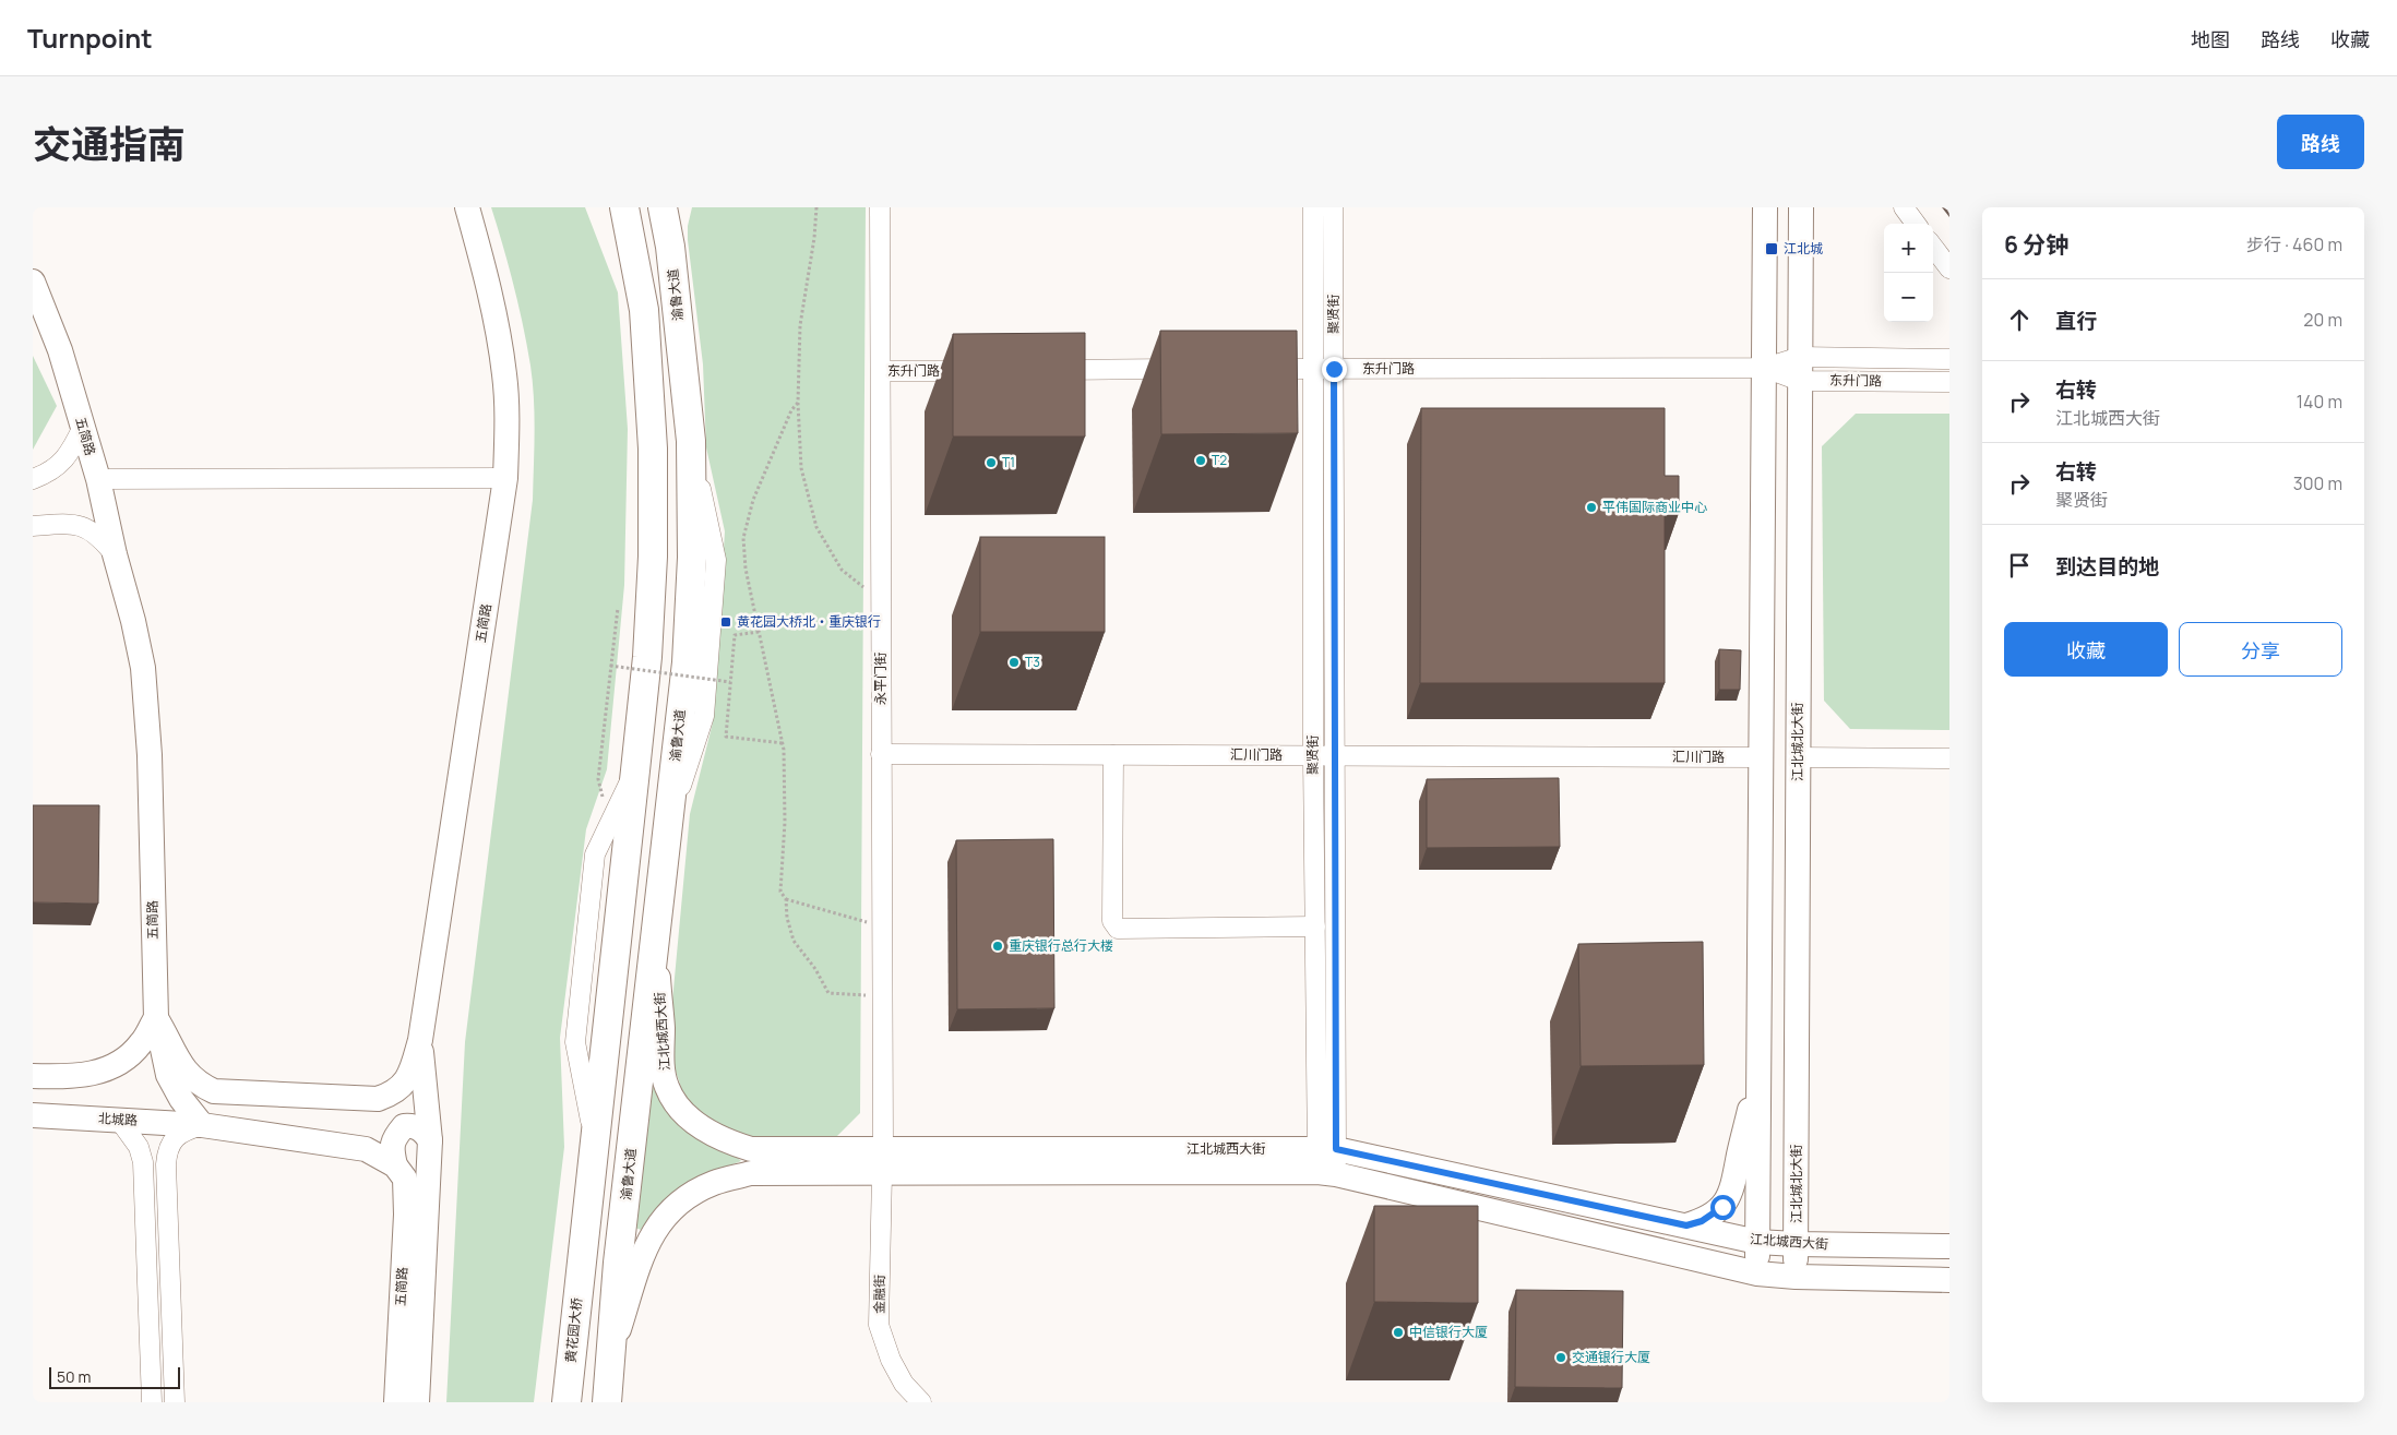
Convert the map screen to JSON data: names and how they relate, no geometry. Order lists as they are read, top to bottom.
{
  "streets": {
    "highway": ["渝鲁大道", "黄花园大桥"],
    "main road": [
      "五简路",
      "江北城北大街",
      "江北城西大街",
      "北城路"
    ],
    "street": [
      "聚贤街",
      "东升门路",
      "永平门街",
      "汇川门路",
      "金融街"
    ]
  },
  "crossings": [
    ["渝鲁大道", "江北城西大街"],
    ["聚贤街", "东升门路"],
    ["聚贤街", "汇川门路"],
    ["聚贤街", "江北城西大街"],
    ["东升门路", "永平门街"],
    ["东升门路", "江北城北大街"],
    ["五简路", "北城路"],
    ["永平门街", "汇川门路"],
    ["永平门街", "江北城西大街"],
    ["永平门街", "金融街"],
    ["江北城北大街", "江北城西大街"],
    ["江北城西大街", "金融街"]
  ],
  "places": {
    "transit": ["江北城", "黄花园大桥北‧重庆银行"],
    "other": [
      "T2",
      "T1",
      "平伟国际商业中心",
      "T3",
      "重庆银行总行大楼",
      "中信银行大厦",
      "交通银行大厦"
    ]
  },
  "scale_bar": "50 m",
  "page": {
    "header": "Turnpoint",
    "nav": ["地图", "路线", "收藏"],
    "title": "交通指南",
    "buttons": [
      "路线",
      ["收藏", "分享"]
    ],
    "heading": ["6 分钟", "步行 · 460 m"],
    "map_buttons": ["+", "−"],
    "list": [
      ["直行", "20 m"],
      ["右转", "江北城西大街", "140 m"],
      ["右转", "聚贤街", "300 m"],
      "到达目的地"
    ],
    "scale": "50 m"
  }
}
